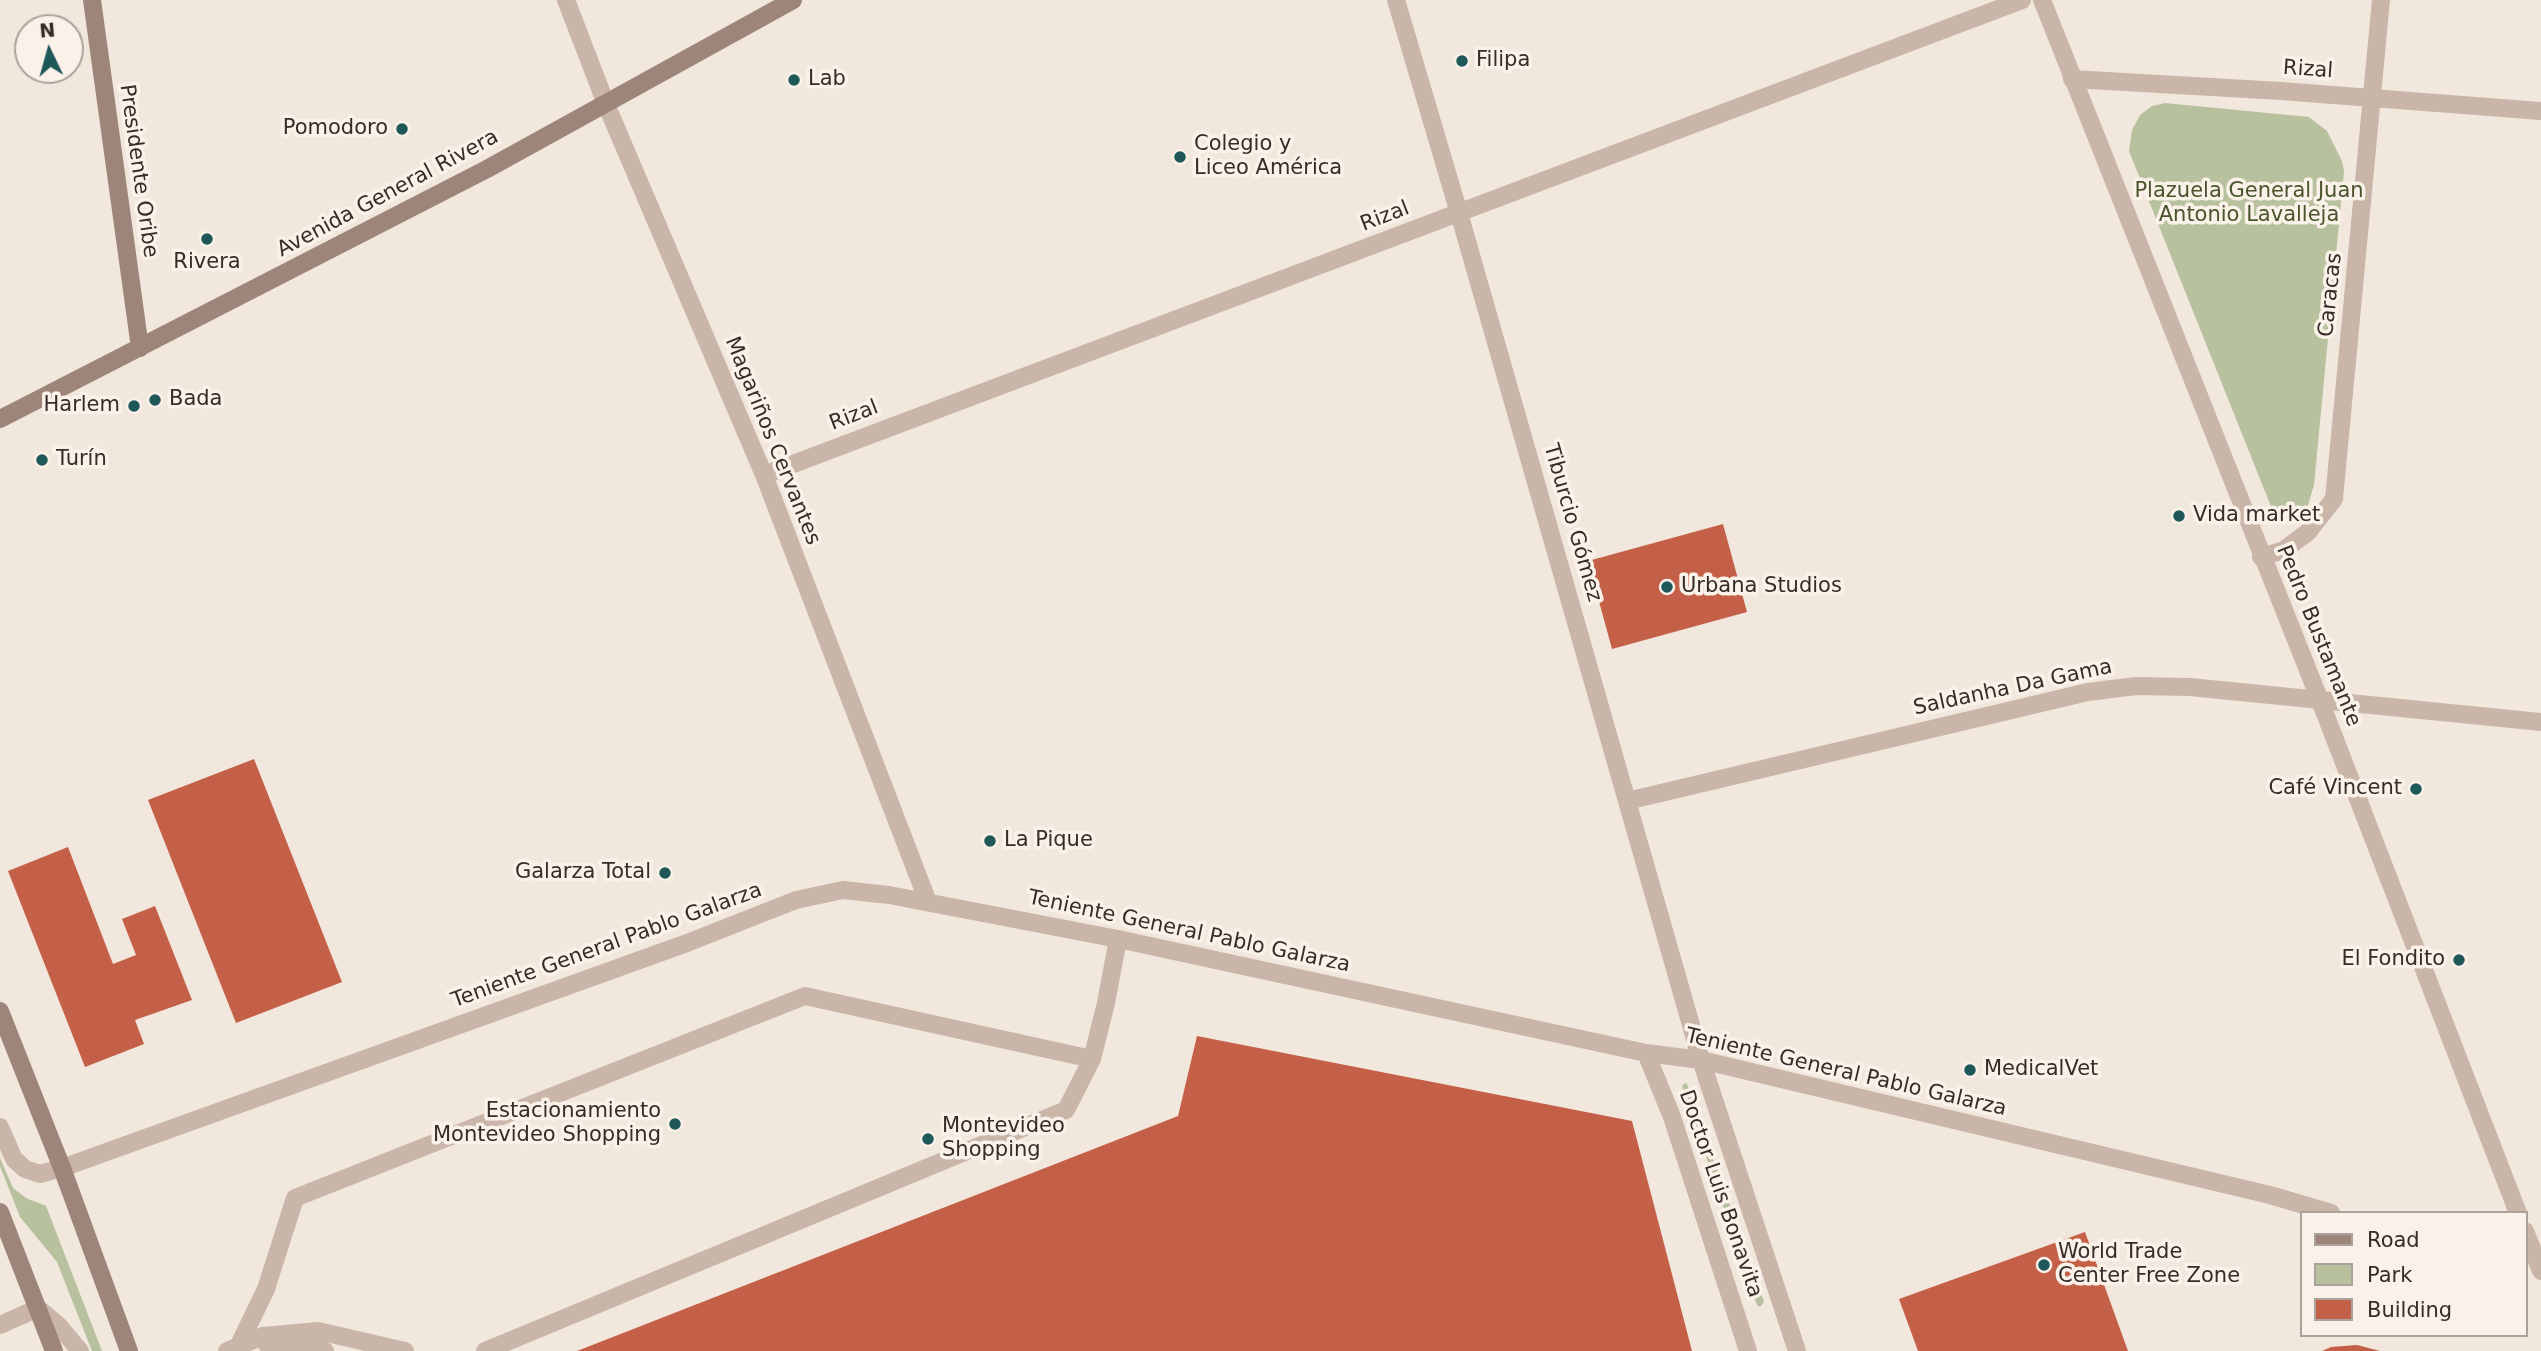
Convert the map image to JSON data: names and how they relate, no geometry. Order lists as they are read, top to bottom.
{
  "streets": {
    "main road": ["Presidente Oribe", "Avenida General Rivera"],
    "street": [
      "Rizal",
      "Caracas",
      "Magariños Cervantes",
      "Tiburcio Gómez",
      "Pedro Bustamante",
      "Saldanha Da Gama",
      "Teniente General Pablo Galarza",
      "Doctor Luis Bonavita"
    ]
  },
  "crossings": [
    ["Rizal", "Caracas"],
    ["Rizal", "Magariños Cervantes"],
    ["Rizal", "Tiburcio Gómez"],
    ["Rizal", "Pedro Bustamante"],
    ["Presidente Oribe", "Avenida General Rivera"],
    ["Avenida General Rivera", "Magariños Cervantes"],
    ["Caracas", "Pedro Bustamante"],
    ["Magariños Cervantes", "Teniente General Pablo Galarza"],
    ["Tiburcio Gómez", "Saldanha Da Gama"],
    ["Tiburcio Gómez", "Teniente General Pablo Galarza"],
    ["Tiburcio Gómez", "Doctor Luis Bonavita"],
    ["Pedro Bustamante", "Saldanha Da Gama"],
    ["Teniente General Pablo Galarza", "Doctor Luis Bonavita"]
  ],
  "parks": ["Plazuela General Juan Antonio Lavalleja"],
  "places": [
    "Filipa",
    "Lab",
    "Pomodoro",
    "Colegio y Liceo América",
    "Rivera",
    "Bada",
    "Harlem",
    "Turín",
    "Vida market",
    "Urbana Studios",
    "Café Vincent",
    "La Pique",
    "Galarza Total",
    "El Fondito",
    "MedicalVet",
    "Estacionamiento Montevideo Shopping",
    "Montevideo Shopping",
    "World Trade Center Free Zone"
  ],
  "legend": ["Road", "Park", "Building"],
  "north": "top"
}
